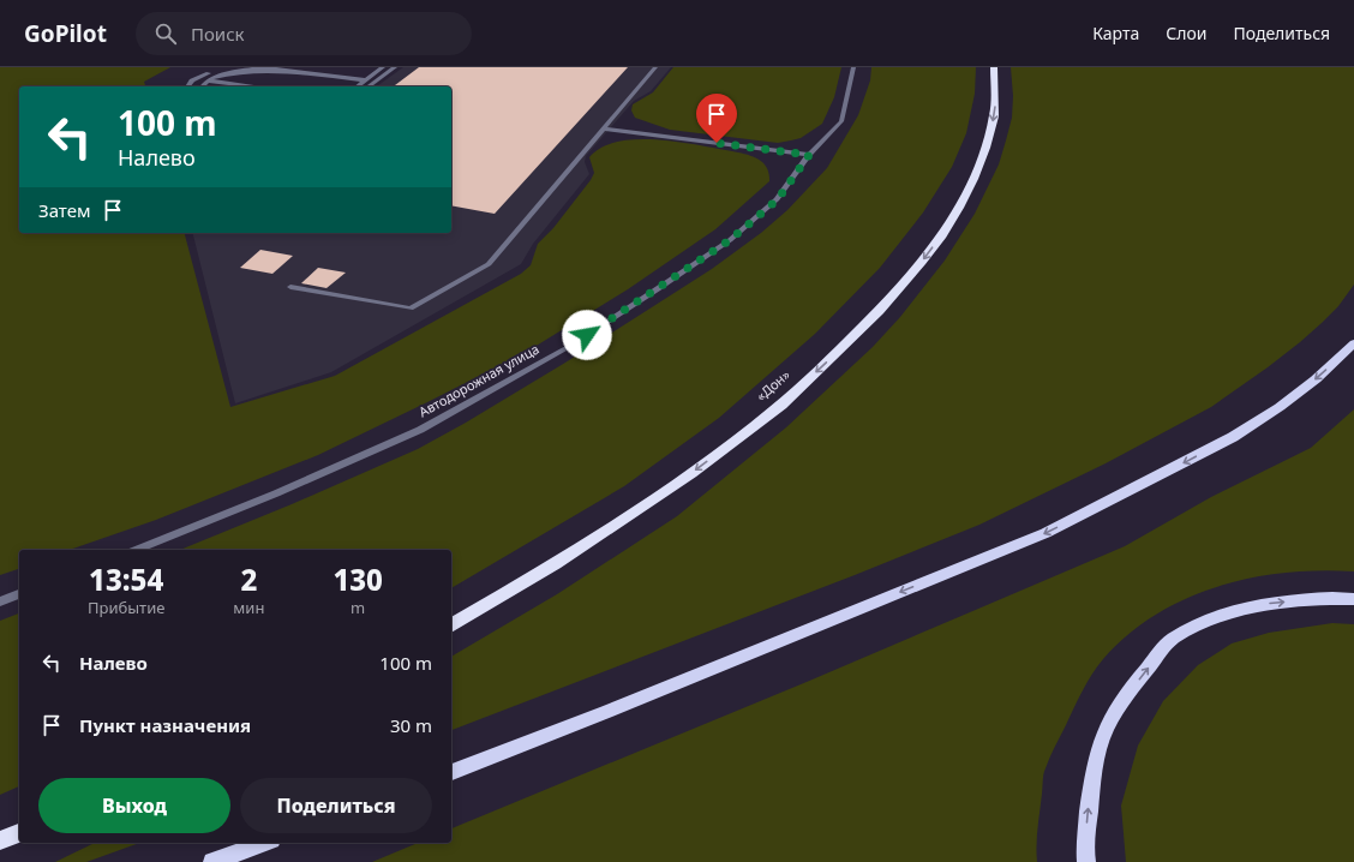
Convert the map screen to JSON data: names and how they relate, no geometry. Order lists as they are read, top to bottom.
{
  "streets": {
    "highway": ["«Дон»"],
    "lane": ["Автодорожная улица"]
  },
  "one_way": ["«Дон»"],
  "page": {
    "header": "GoPilot",
    "search": "Поиск",
    "nav": ["Карта", "Слои", "Поделиться"],
    "turn": ["100 m", "Налево"],
    "then": "Затем",
    "eta": [
      "13:54",
      "Прибытие",
      "2",
      "мин",
      "130",
      "m"
    ],
    "list": [
      {
        "name": "Налево",
        "value": "100 m"
      },
      {
        "name": "Пункт назначения",
        "value": "30 m"
      }
    ],
    "buttons": ["Выход", "Поделиться"]
  }
}
